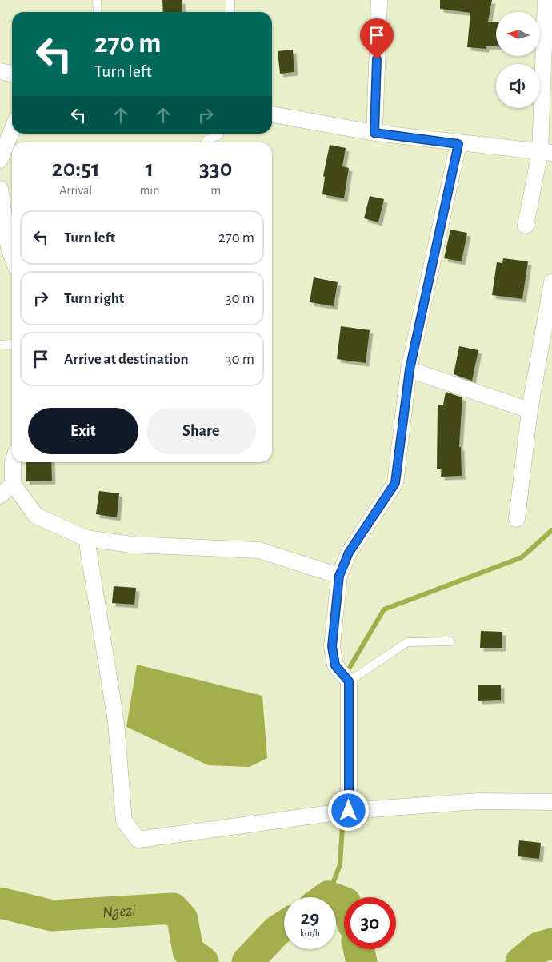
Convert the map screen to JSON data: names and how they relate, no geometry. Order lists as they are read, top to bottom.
{
  "water": ["Ngezi"],
  "north": "left",
  "page": {
    "turn": ["270 m", "Turn left"],
    "eta": [
      "20:51",
      "Arrival",
      "1",
      "min",
      "330",
      "m"
    ],
    "list": [
      {
        "name": "Turn left",
        "value": "270 m"
      },
      {
        "name": "Turn right",
        "value": "30 m"
      },
      {
        "name": "Arrive at destination",
        "value": "30 m"
      }
    ],
    "buttons": ["Exit", "Share"],
    "speed": "29 km/h",
    "limit": "30"
  }
}
